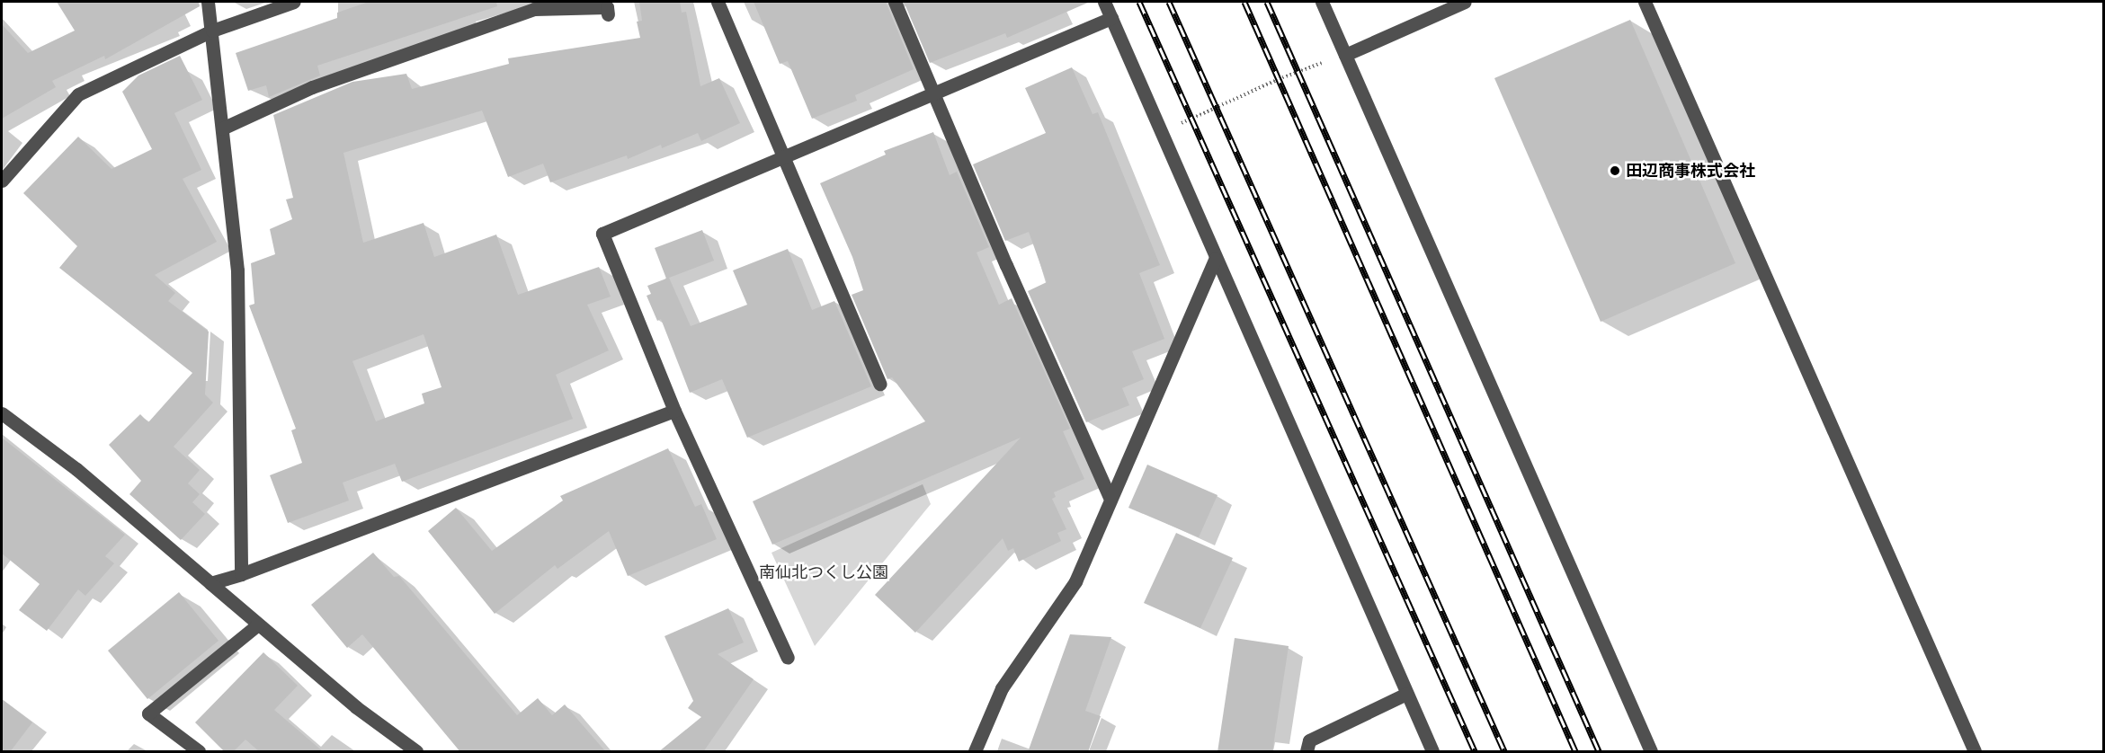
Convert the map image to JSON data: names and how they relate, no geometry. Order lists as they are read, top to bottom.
{
  "parks": ["南仙北つくし公園"],
  "places": ["田辺商事株式会社"]
}
